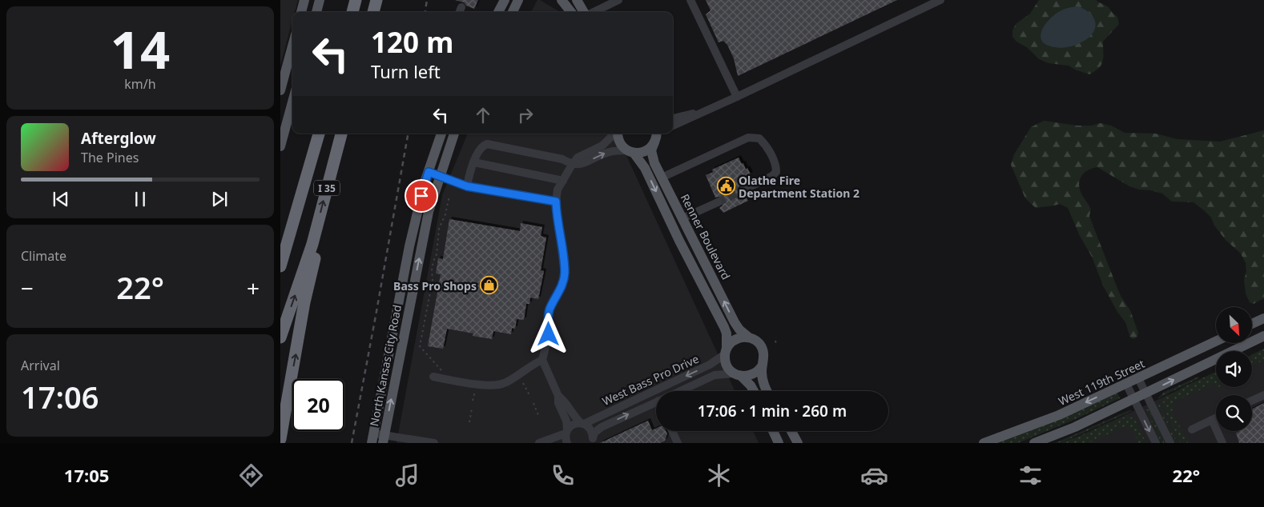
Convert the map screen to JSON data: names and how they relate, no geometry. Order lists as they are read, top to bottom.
{
  "streets": {
    "highway": ["I 35"],
    "main road": ["Renner Boulevard", "North Kansas City Road", "West 119th Street"],
    "street": ["West Bass Pro Drive"]
  },
  "crossings": [
    ["Renner Boulevard", "West Bass Pro Drive"]
  ],
  "places": {
    "public building": ["Olathe Fire Department Station 2"],
    "shop": ["Bass Pro Shops"]
  },
  "north": "bottom right",
  "page": {
    "tile": [
      ["14", "km/h"],
      "Climate",
      ["Arrival", "17:06"]
    ],
    "turn": ["120 m", "Turn left"],
    "song": ["Afterglow", "The Pines"],
    "heat": ["−", "22°", "+"],
    "limit": "20",
    "trip": "17:06 · 1 min · 260 m",
    "tabs": ["17:05", "22°"]
  }
}
